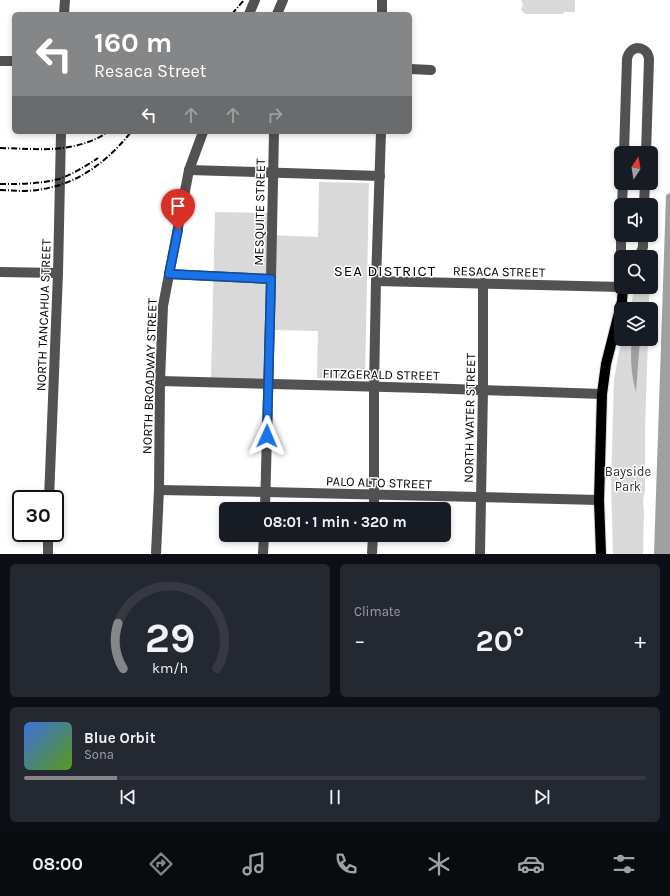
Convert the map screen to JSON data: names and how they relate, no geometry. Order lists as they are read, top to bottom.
{
  "streets": {
    "street": [
      "MESQUITE STREET",
      "RESACA STREET",
      "NORTH TANCAHUA STREET",
      "FITZGERALD STREET",
      "NORTH BROADWAY STREET",
      "NORTH WATER STREET",
      "PALO ALTO STREET"
    ]
  },
  "crossings": [
    ["MESQUITE STREET", "FITZGERALD STREET"],
    ["MESQUITE STREET", "PALO ALTO STREET"],
    ["RESACA STREET", "NORTH WATER STREET"],
    ["FITZGERALD STREET", "NORTH BROADWAY STREET"],
    ["FITZGERALD STREET", "NORTH WATER STREET"],
    ["NORTH BROADWAY STREET", "PALO ALTO STREET"],
    ["NORTH WATER STREET", "PALO ALTO STREET"]
  ],
  "districts": ["SEA DISTRICT"],
  "parks": ["Bayside Park"],
  "north": "top",
  "page": {
    "turn": ["160 m", "Resaca Street"],
    "limit": "30",
    "trip": "08:01 · 1 min · 320 m",
    "tile": "Climate",
    "heat": ["−", "20°", "+"],
    "song": ["Blue Orbit", "Sona"],
    "tabs": "08:00",
    "gauge": ["29", "km/h"]
  }
}
